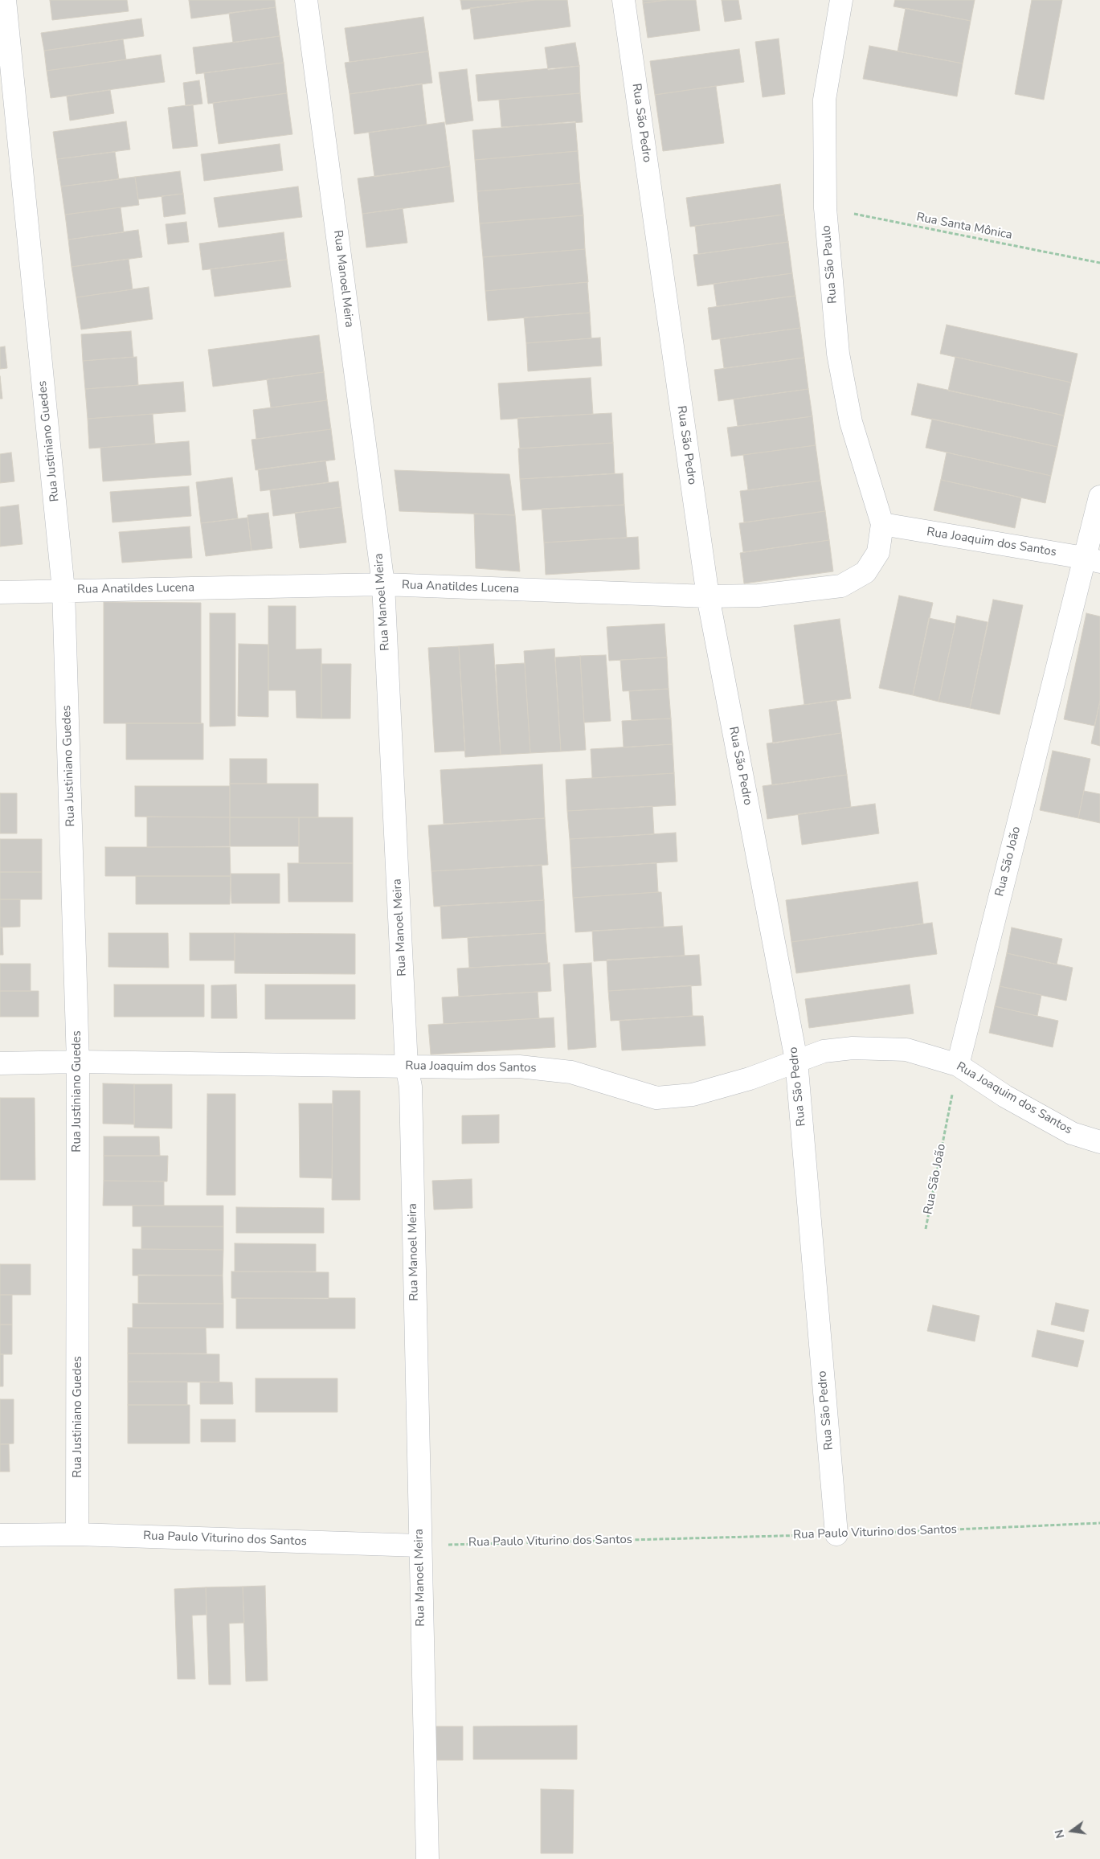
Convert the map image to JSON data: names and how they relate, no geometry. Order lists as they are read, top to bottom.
{
  "streets": {
    "street": [
      "Rua São Pedro",
      "Rua São Paulo",
      "Rua Manoel Meira",
      "Rua Justiniano Guedes",
      "Rua Joaquim dos Santos",
      "Rua Anatildes Lucena",
      "Rua São João",
      "Rua Paulo Viturino dos Santos"
    ],
    "path": ["Rua Santa Mônica"]
  },
  "crossings": [
    ["Rua São Pedro", "Rua Joaquim dos Santos"],
    ["Rua São Pedro", "Rua Anatildes Lucena"],
    ["Rua São Pedro", "Rua Paulo Viturino dos Santos"],
    ["Rua Santa Mônica", "Rua São Paulo"],
    ["Rua São Paulo", "Rua Joaquim dos Santos"],
    ["Rua São Paulo", "Rua Anatildes Lucena"],
    ["Rua Manoel Meira", "Rua Joaquim dos Santos"],
    ["Rua Manoel Meira", "Rua Anatildes Lucena"],
    ["Rua Manoel Meira", "Rua Paulo Viturino dos Santos"],
    ["Rua Justiniano Guedes", "Rua Joaquim dos Santos"],
    ["Rua Justiniano Guedes", "Rua Anatildes Lucena"],
    ["Rua Justiniano Guedes", "Rua Paulo Viturino dos Santos"],
    ["Rua Joaquim dos Santos", "Rua Anatildes Lucena"],
    ["Rua Joaquim dos Santos", "Rua São João"]
  ],
  "north": "left"
}
